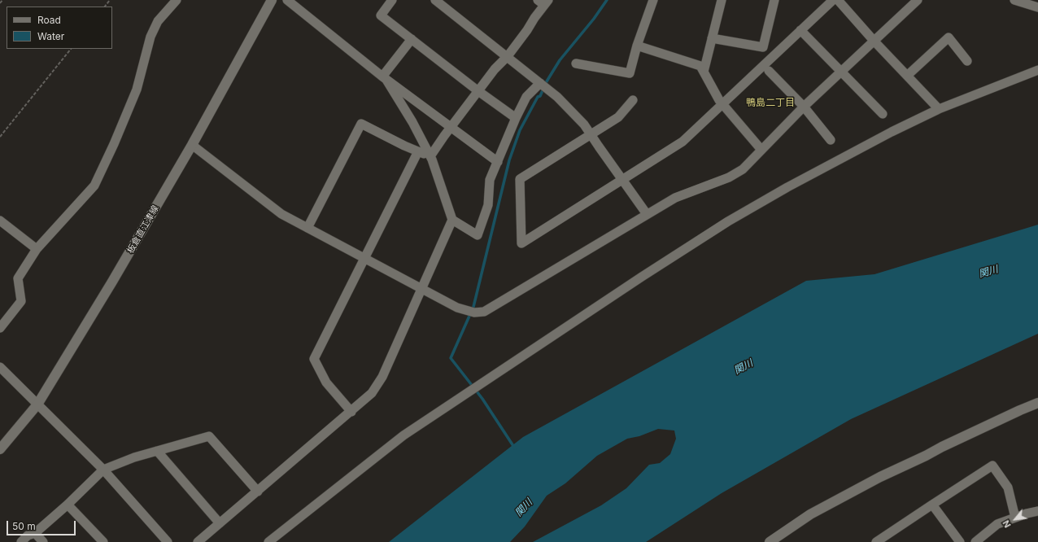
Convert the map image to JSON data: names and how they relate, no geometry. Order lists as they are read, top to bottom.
{
  "streets": {
    "main road": ["板倉直江津線"]
  },
  "districts": ["鴨島二丁目"],
  "water": ["関川"],
  "legend": ["Road", "Water"],
  "scale_bar": "50 m",
  "north": "bottom left"
}
